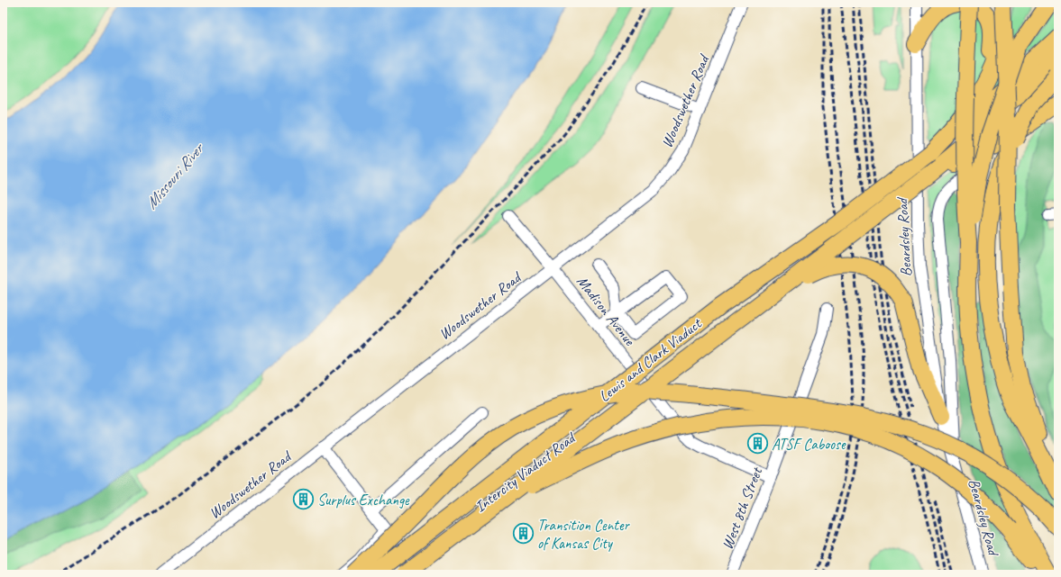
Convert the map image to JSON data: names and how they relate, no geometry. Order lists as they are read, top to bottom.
{
  "streets": {
    "highway": ["Lewis and Clark Viaduct"],
    "street": [
      "Woodswether Road",
      "Beardsley Road",
      "Madison Avenue",
      "Intercity Viaduct Road",
      "West 8th Street"
    ]
  },
  "crossings": [
    ["Woodswether Road", "Madison Avenue"],
    ["Madison Avenue", "Intercity Viaduct Road"],
    ["Madison Avenue", "West 8th Street"]
  ],
  "water": ["Missouri River"],
  "places": {
    "building": ["ATSF Caboose", "Surplus Exchange", "Transition Center of Kansas City"]
  }
}
